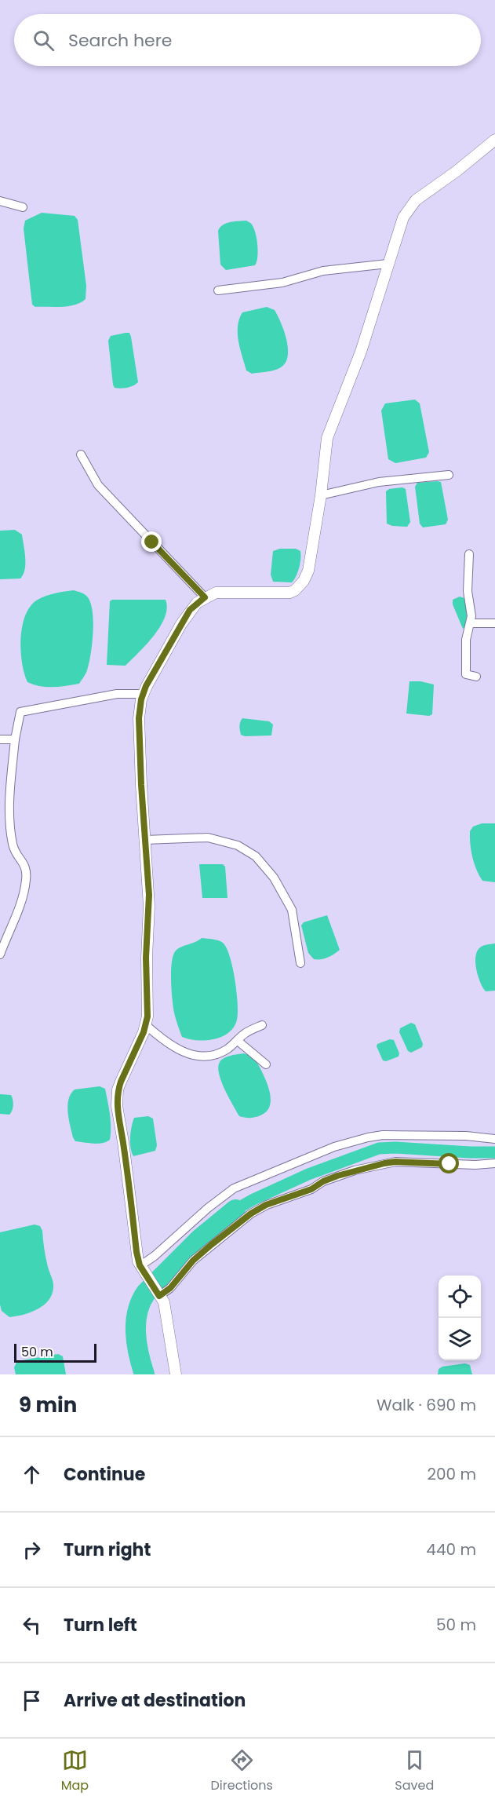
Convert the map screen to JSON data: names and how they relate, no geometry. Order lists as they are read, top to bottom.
{
  "scale_bar": "50 m",
  "page": {
    "search": "Search here",
    "scale": "50 m",
    "heading": ["9 min", "Walk · 690 m"],
    "list": [
      ["Continue", "200 m"],
      ["Turn right", "440 m"],
      ["Turn left", "50 m"],
      "Arrive at destination"
    ],
    "nav": ["Map", "Directions", "Saved"]
  }
}
